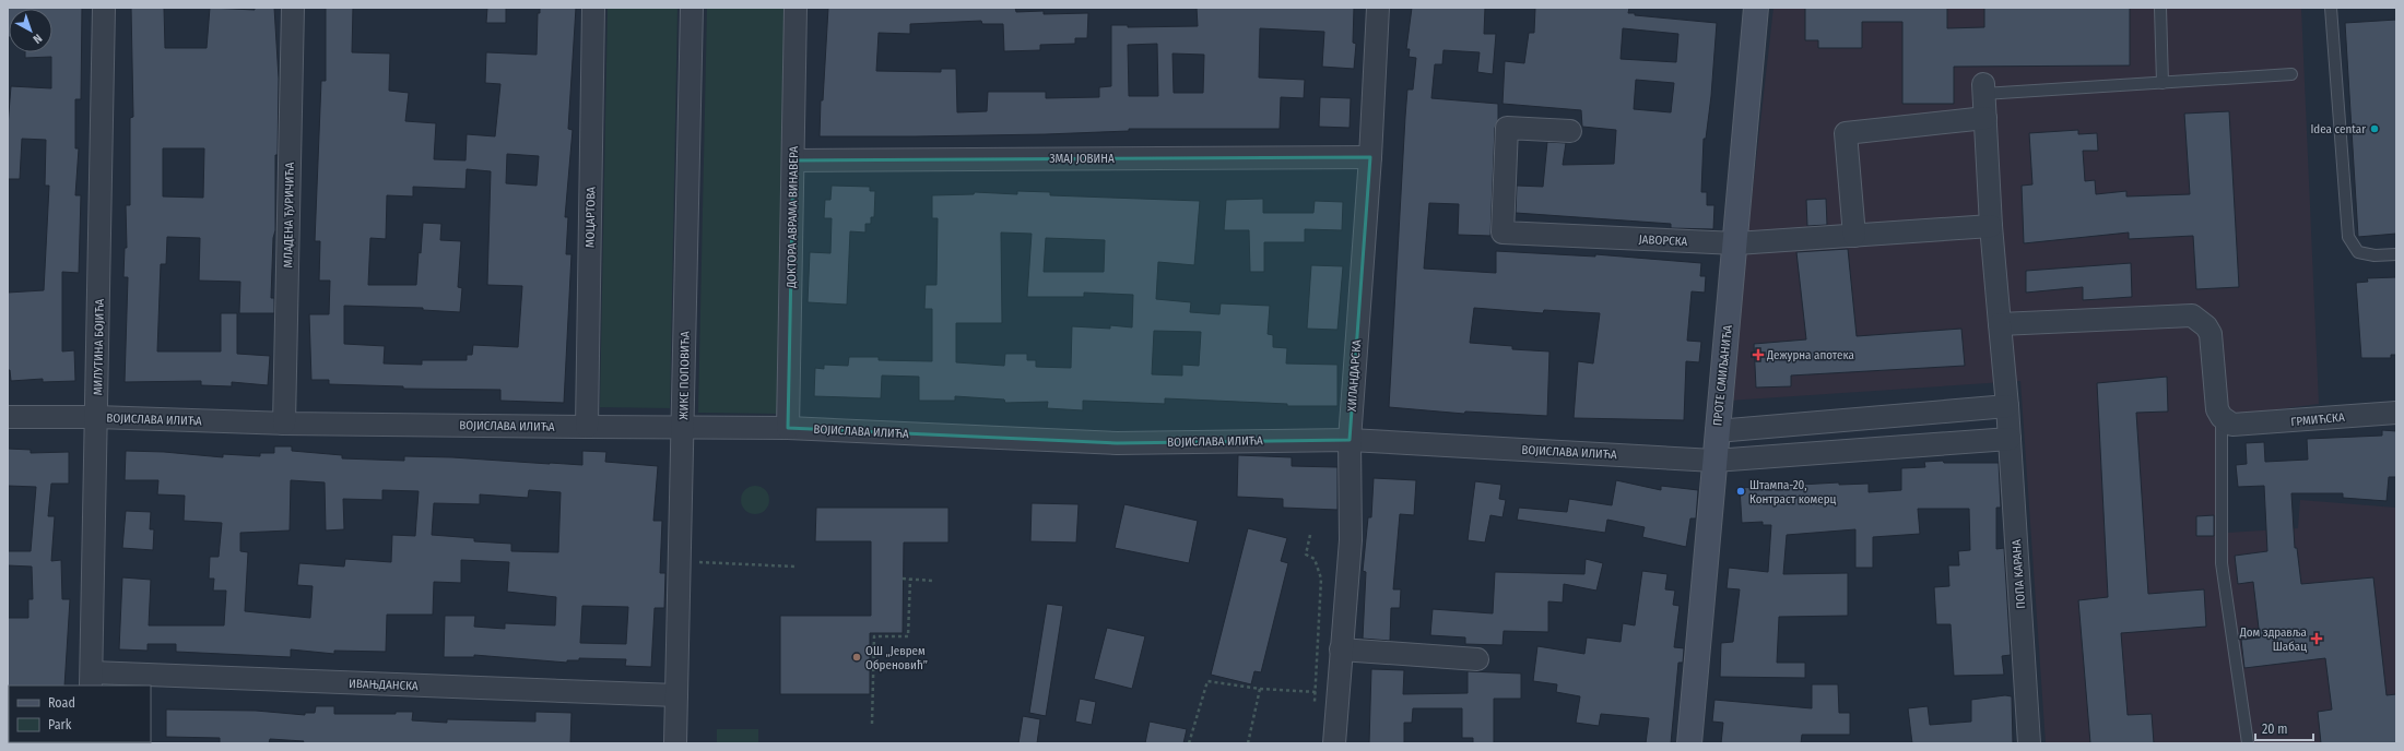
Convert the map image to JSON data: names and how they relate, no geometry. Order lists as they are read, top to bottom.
{
  "streets": {
    "street": [
      "ЗМАЈ ЈОВИНА",
      "МЛАДЕНА ЂУРИЧИЋА",
      "МОЦАРТОВА",
      "ДОКТОРА АВРАМА ВИНАВЕРА",
      "ЈАВОРСКА",
      "МИЛУТИНА БОЈИЋА",
      "ЖИКЕ ПОПОВИЋА",
      "ХИЛАНДАРСКА",
      "ПРОТЕ СМИЉАНИЋА",
      "ВОЈИСЛАВА ИЛИЋА",
      "ГРМИЋСКА",
      "ПОПА КАРАНА",
      "ИВАЊДАНСКА"
    ]
  },
  "crossings": [
    ["ЗМАЈ ЈОВИНА", "ДОКТОРА АВРАМА ВИНАВЕРА"],
    ["ЗМАЈ ЈОВИНА", "ХИЛАНДАРСКА"],
    ["МЛАДЕНА ЂУРИЧИЋА", "ВОЈИСЛАВА ИЛИЋА"],
    ["МОЦАРТОВА", "ВОЈИСЛАВА ИЛИЋА"],
    ["ДОКТОРА АВРАМА ВИНАВЕРА", "ВОЈИСЛАВА ИЛИЋА"],
    ["ЈАВОРСКА", "ПРОТЕ СМИЉАНИЋА"],
    ["ЈАВОРСКА", "ПОПА КАРАНА"],
    ["МИЛУТИНА БОЈИЋА", "ВОЈИСЛАВА ИЛИЋА"],
    ["МИЛУТИНА БОЈИЋА", "ИВАЊДАНСКА"],
    ["ЖИКЕ ПОПОВИЋА", "ВОЈИСЛАВА ИЛИЋА"],
    ["ЖИКЕ ПОПОВИЋА", "ИВАЊДАНСКА"],
    ["ХИЛАНДАРСКА", "ВОЈИСЛАВА ИЛИЋА"],
    ["ПРОТЕ СМИЉАНИЋА", "ВОЈИСЛАВА ИЛИЋА"],
    ["ВОЈИСЛАВА ИЛИЋА", "ПОПА КАРАНА"]
  ],
  "places": {
    "other": ["Idea centar", "Штампа-20, Контраст комерц", "ОШ „Јеврем Обреновић”"],
    "health": ["Дежурна апотека", "Дом здравља Шабац"]
  },
  "legend": ["Road", "Park"],
  "scale_bar": "20 m",
  "north": "bottom right"
}
